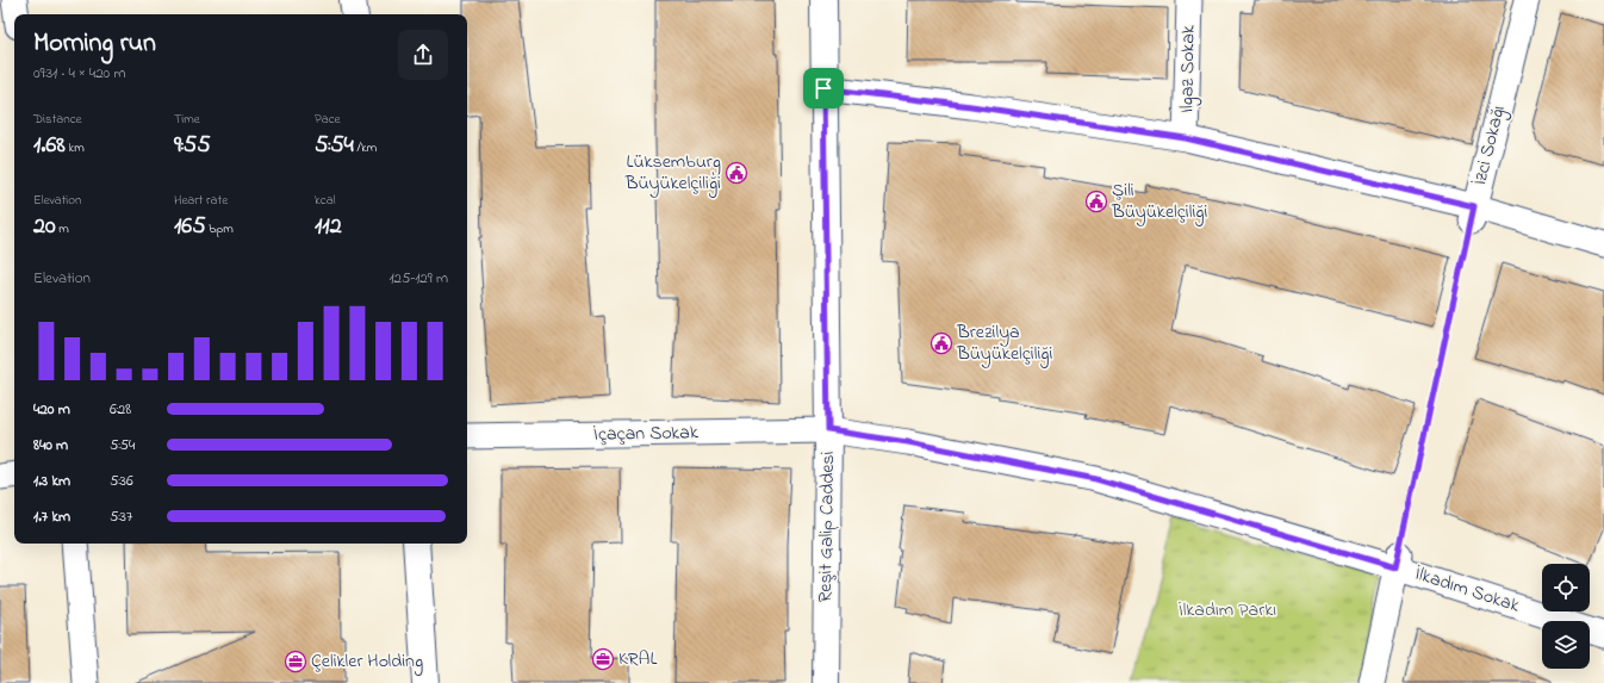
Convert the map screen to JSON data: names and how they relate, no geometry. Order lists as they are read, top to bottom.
{
  "streets": {
    "main road": ["Reşit Galip Caddesi"],
    "street": [
      "Ilgaz Sokak",
      "İzci Sokağı",
      "İçaçan Sokak",
      "İlkadım Sokak"
    ]
  },
  "crossings": [
    ["İçaçan Sokak", "Reşit Galip Caddesi"],
    ["İçaçan Sokak", "İlkadım Sokak"],
    ["Reşit Galip Caddesi", "İlkadım Sokak"]
  ],
  "parks": ["İlkadım Parkı"],
  "places": {
    "public building": ["Lüksemburg Büyükelçiliği", "Şili Büyükelçiliği", "Brezilya Büyükelçiliği"],
    "office": ["KRAL", "Çelikler Holding"]
  },
  "page": {
    "heading": ["Morning run", "09:31 · 4 × 420 m"],
    "stats": [
      ["Distance", "1.68 km"],
      ["Time", "9:55"],
      ["Pace", "5:54 /km"],
      ["Elevation", "20 m"],
      ["Heart rate", "165 bpm"],
      ["kcal", "112"]
    ],
    "chart": ["Elevation", "125–129 m"],
    "list": [
      {
        "name": "420 m",
        "note": "6:28"
      },
      {
        "name": "840 m",
        "note": "5:54"
      },
      {
        "name": "1.3 km",
        "note": "5:36"
      },
      {
        "name": "1.7 km",
        "note": "5:37"
      }
    ]
  }
}
